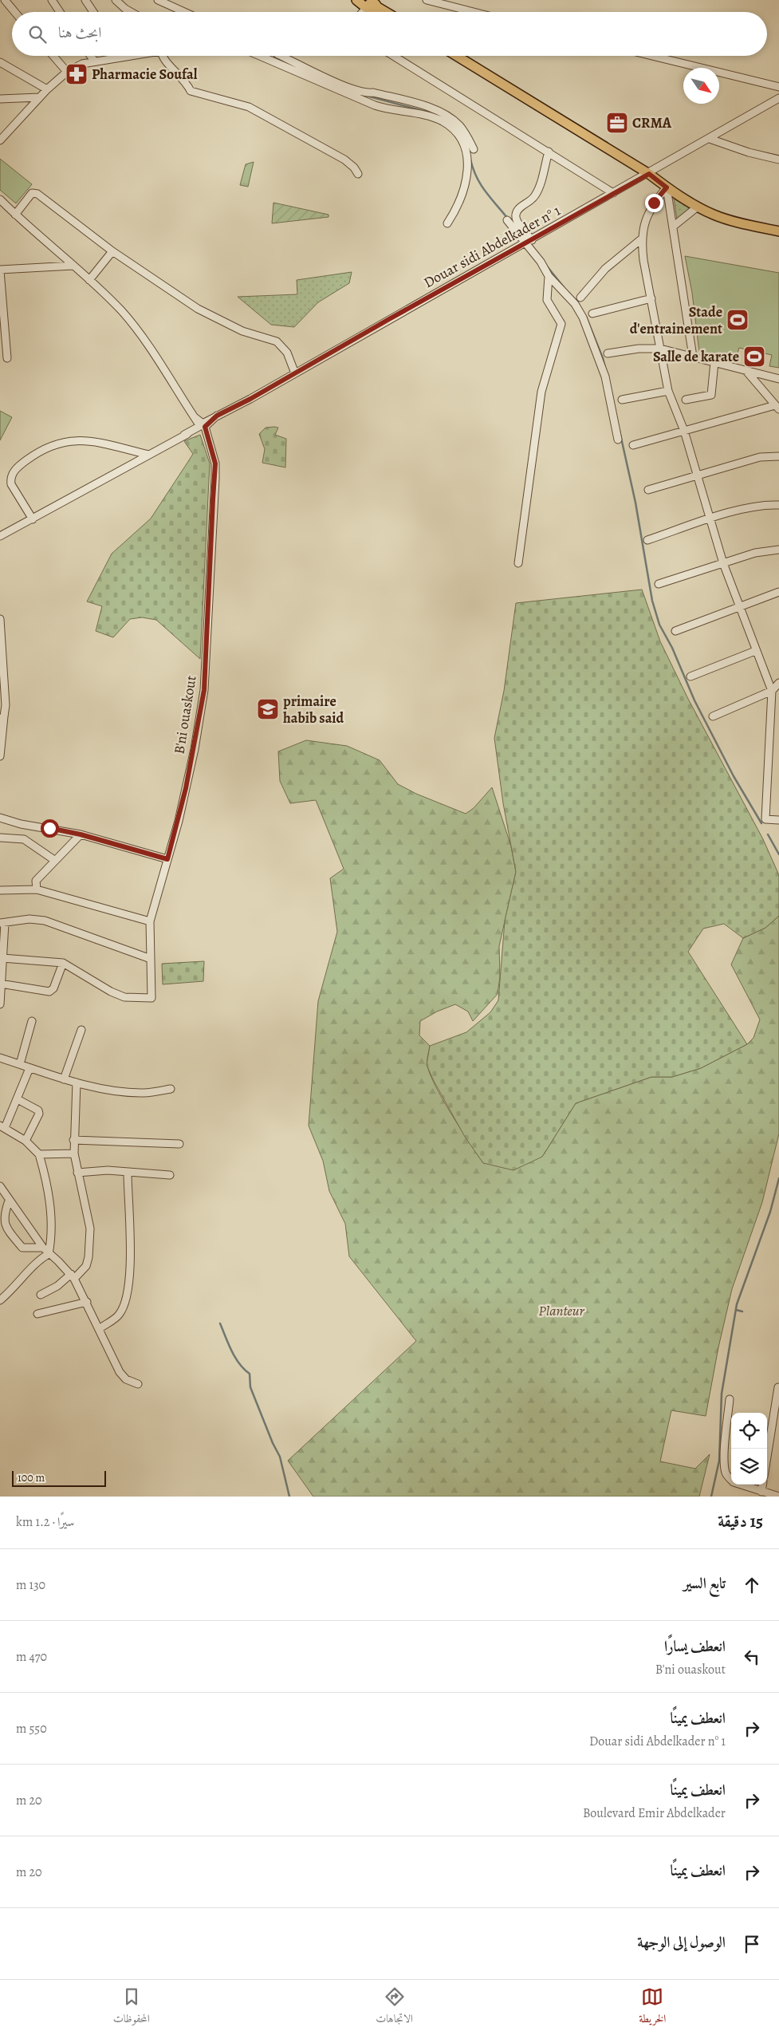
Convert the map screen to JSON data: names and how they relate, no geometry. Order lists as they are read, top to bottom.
{
  "streets": {
    "street": ["Douar sidi Abdelkader n° 1", "B'ni ouaskout"]
  },
  "crossings": [
    ["Douar sidi Abdelkader n° 1", "B'ni ouaskout"]
  ],
  "parks": ["Planteur"],
  "places": {
    "pharmacy": ["Pharmacie Soufal"],
    "office": ["CRMA"],
    "sports": ["Stade d'entrainement", "Salle de karate"],
    "school or university": ["primaire habib said"]
  },
  "scale_bar": "100 m",
  "north": "bottom right",
  "page": {
    "search": "ابحث هنا",
    "scale": "100 m",
    "heading": ["15 دقيقة", "سيرًا · 1.2 km"],
    "list": [
      ["تابع السير", "130 m"],
      ["انعطف يسارًا", "B'ni ouaskout", "470 m"],
      ["انعطف يمينًا", "Douar sidi Abdelkader n° 1", "550 m"],
      ["انعطف يمينًا", "Boulevard Emir Abdelkader", "20 m"],
      ["انعطف يمينًا", "20 m"],
      "الوصول إلى الوجهة"
    ],
    "nav": ["الخريطة", "الاتجاهات", "المحفوظات"]
  }
}
